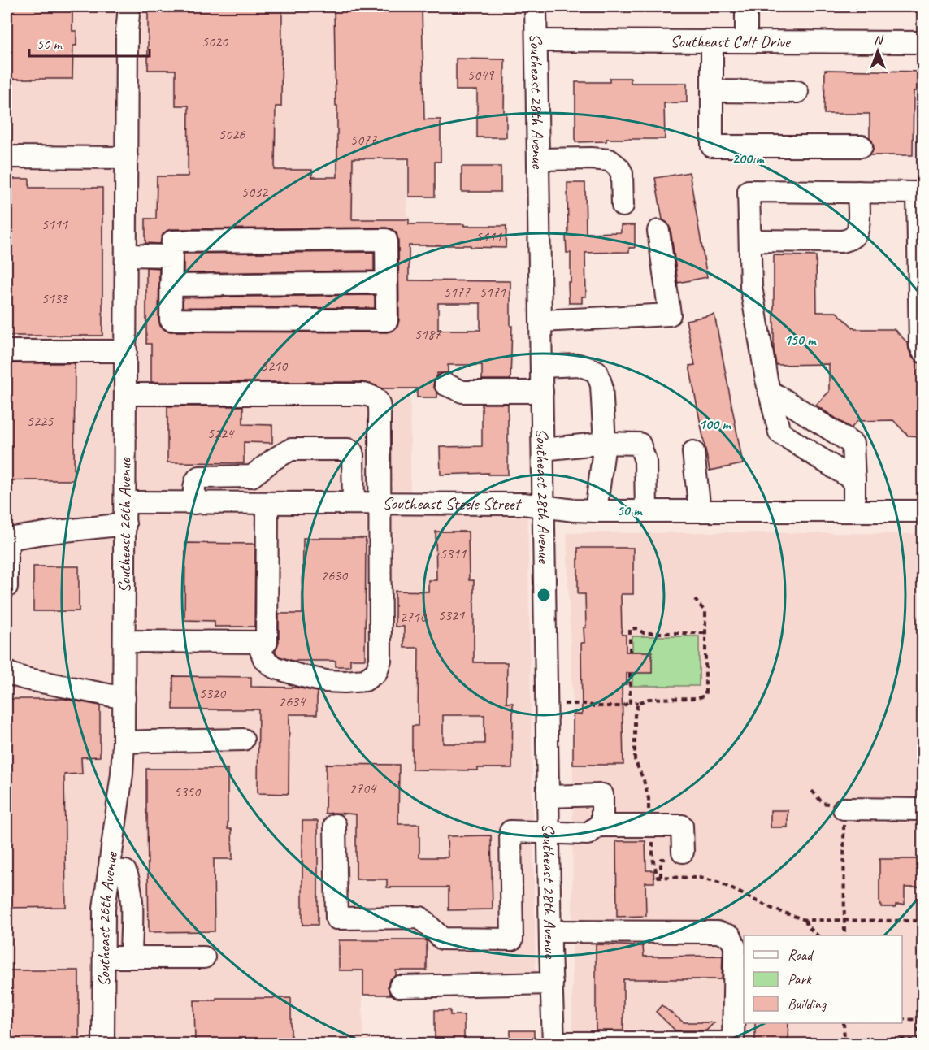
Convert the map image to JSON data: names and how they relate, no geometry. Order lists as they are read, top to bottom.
{
  "streets": {
    "street": [
      "Southeast Colt Drive",
      "Southeast 28th Avenue",
      "Southeast Steele Street",
      "Southeast 26th Avenue"
    ]
  },
  "crossings": [
    ["Southeast Colt Drive", "Southeast 28th Avenue"],
    ["Southeast 28th Avenue", "Southeast Steele Street"],
    ["Southeast Steele Street", "Southeast 26th Avenue"]
  ],
  "house_numbers": [
    "5020",
    "5049",
    "5026",
    "5077",
    "5032",
    "5111",
    "5111",
    "5177",
    "5171",
    "5133",
    "5187",
    "5210",
    "5225",
    "5224",
    "5311",
    "2630",
    "5321",
    "2710",
    "5320",
    "2634",
    "2704",
    "5350"
  ],
  "legend": ["Road", "Park", "Building"],
  "scale_bar": "50 m",
  "north": "top",
  "rings": [
    "200 m",
    "150 m",
    "100 m",
    "50 m"
  ]
}
